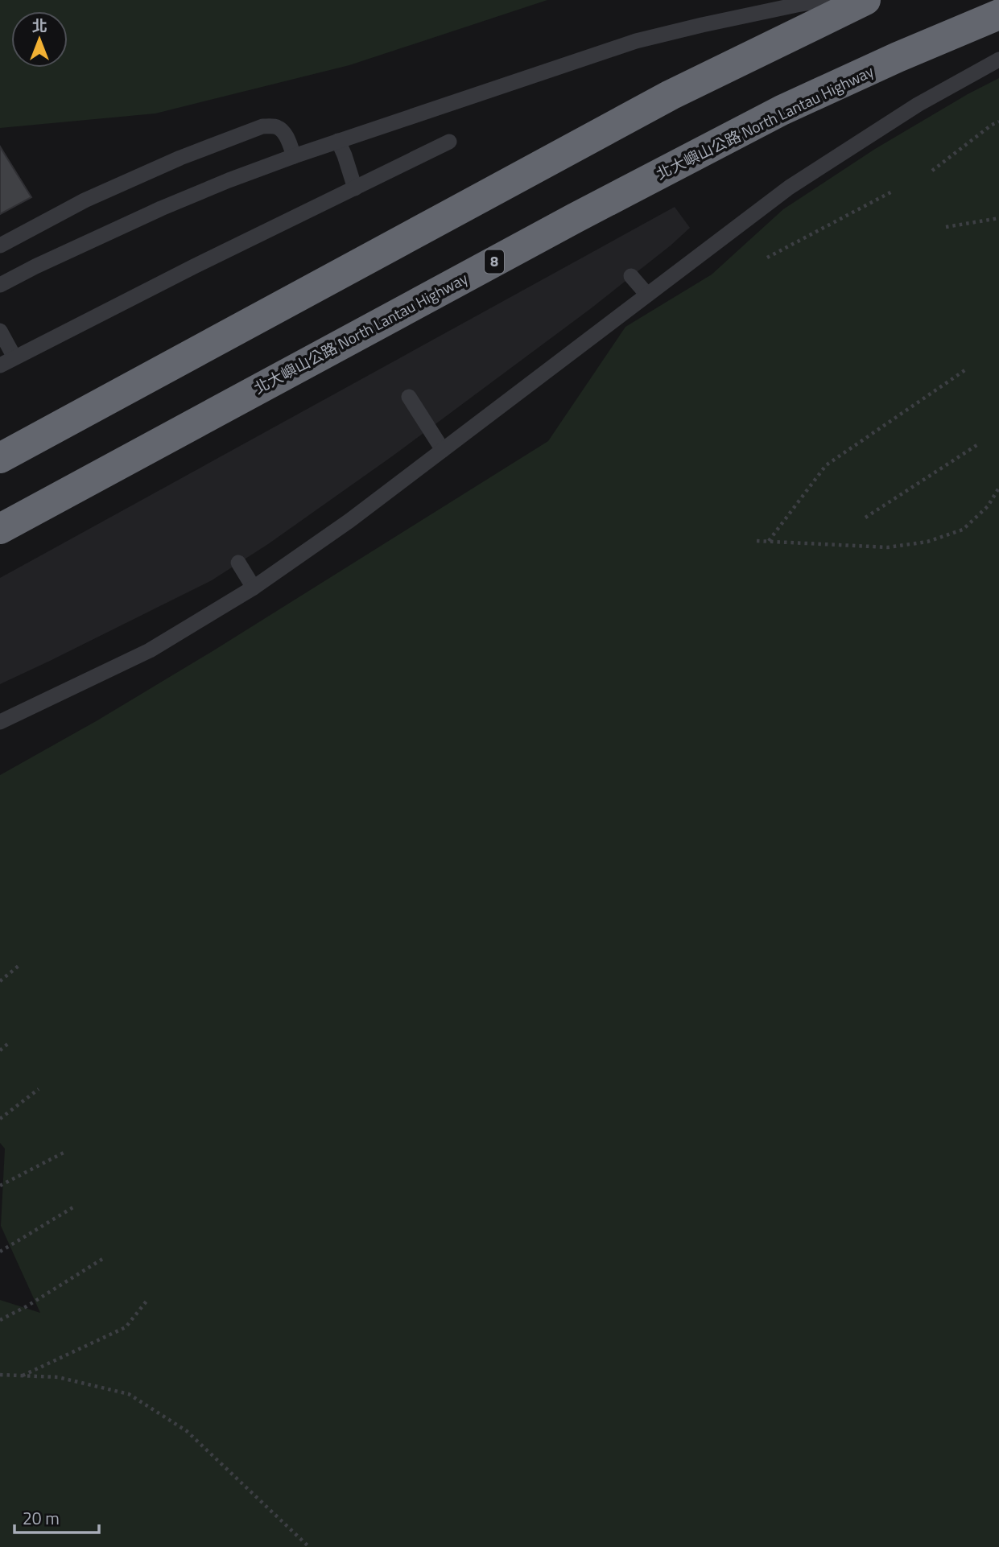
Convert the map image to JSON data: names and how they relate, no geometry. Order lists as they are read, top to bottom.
{
  "streets": {
    "highway": ["北大嶼山公路 North Lantau Highway", "8"]
  },
  "scale_bar": "20 m",
  "north": "top"
}
